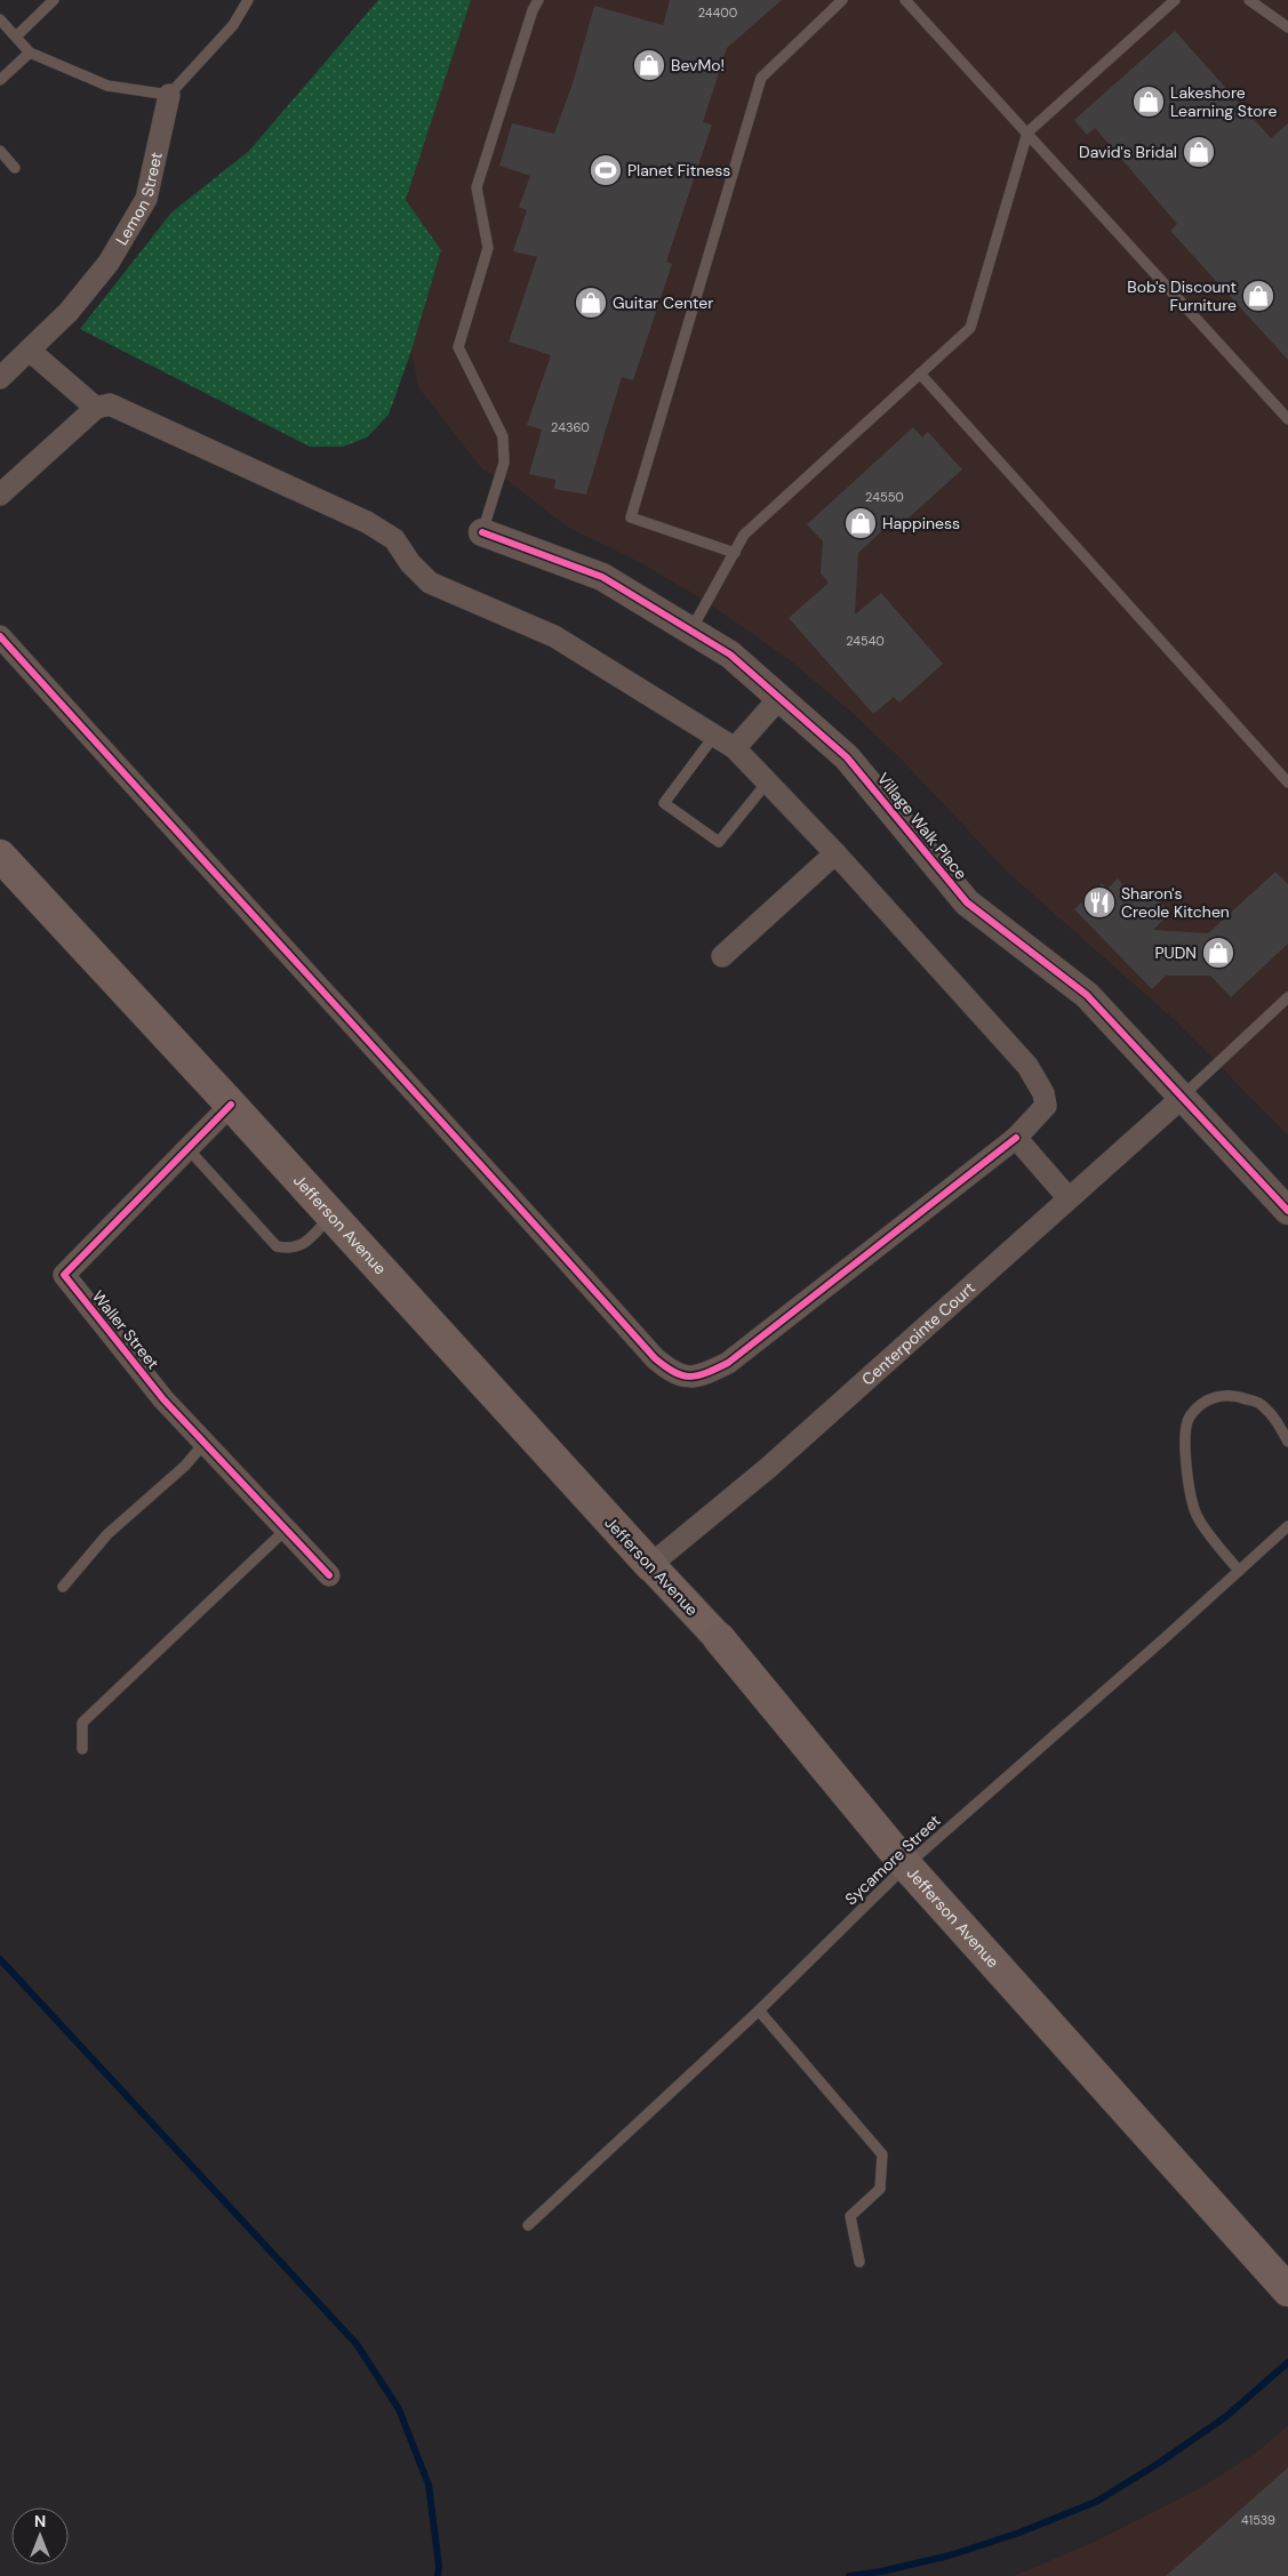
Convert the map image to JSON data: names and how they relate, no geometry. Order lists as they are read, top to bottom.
{
  "streets": {
    "main road": ["Jefferson Avenue"],
    "street": [
      "Lemon Street",
      "Village Walk Place",
      "Waller Street",
      "Centerpointe Court"
    ],
    "lane": ["Sycamore Street"]
  },
  "crossings": [
    ["Village Walk Place", "Centerpointe Court"],
    ["Jefferson Avenue", "Waller Street"],
    ["Jefferson Avenue", "Centerpointe Court"],
    ["Jefferson Avenue", "Sycamore Street"]
  ],
  "places": {
    "shop": [
      "BevMo!",
      "Lakeshore Learning Store",
      "David's Bridal",
      "Bob's Discount Furniture",
      "Guitar Center",
      "Happiness",
      "PUDN"
    ],
    "sports": ["Planet Fitness"],
    "restaurant": ["Sharon's Creole Kitchen"]
  },
  "house_numbers": [
    "24400",
    "24360",
    "24550",
    "24540",
    "41539"
  ],
  "north": "top"
}
